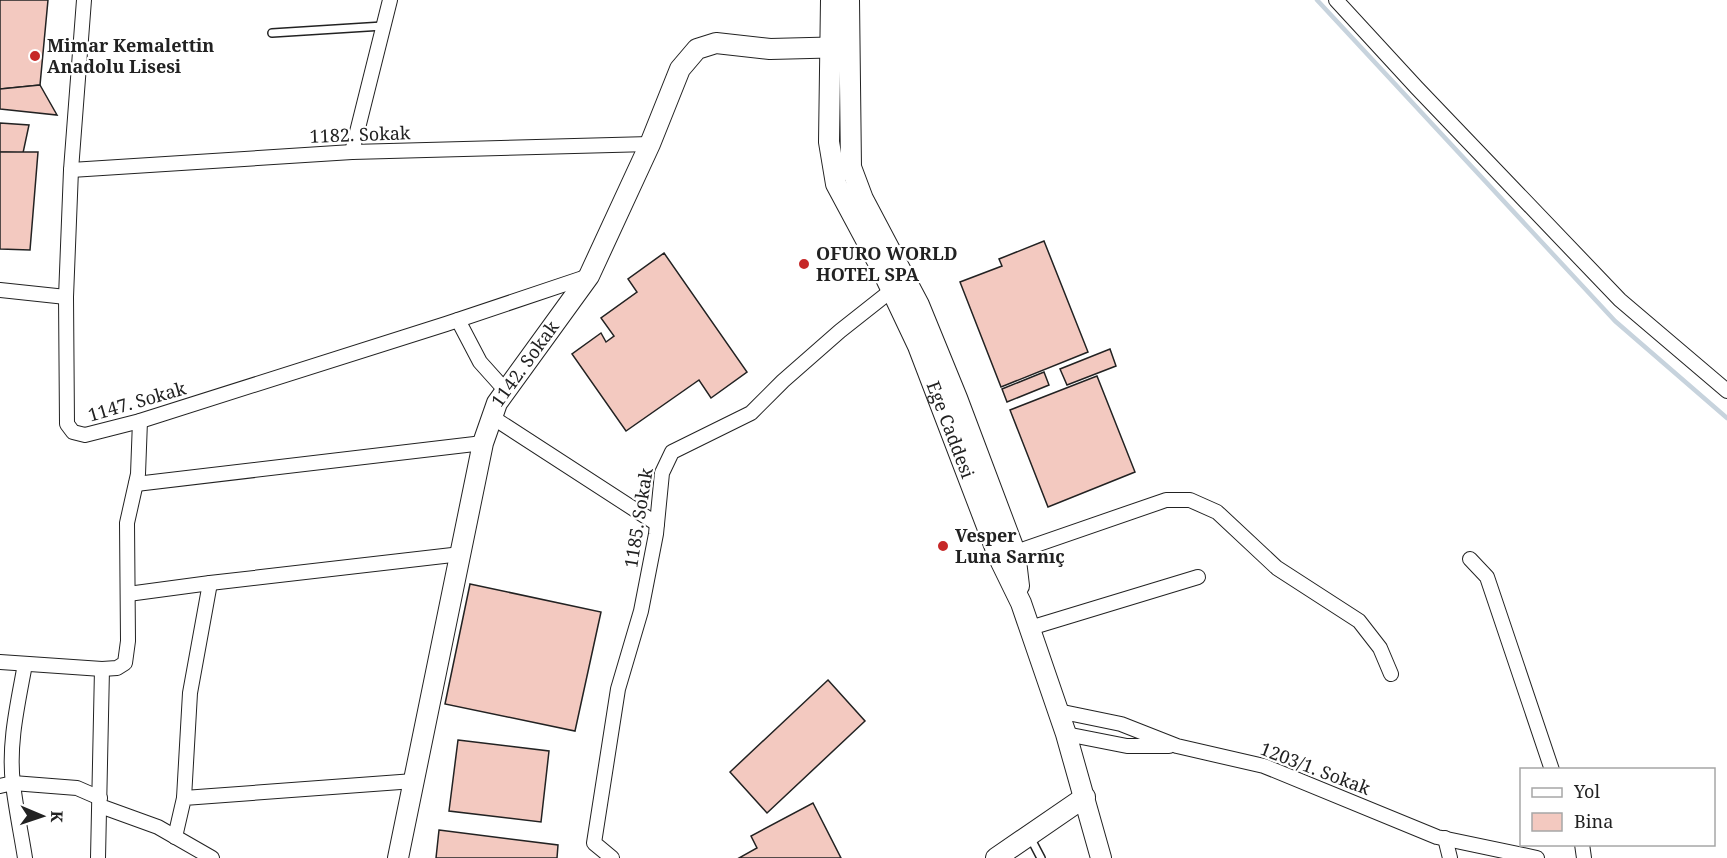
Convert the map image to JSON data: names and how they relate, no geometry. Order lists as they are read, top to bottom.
{
  "streets": {
    "street": [
      "1182. Sokak",
      "1142. Sokak",
      "1147. Sokak",
      "Ege Caddesi",
      "1185. Sokak",
      "1203/1. Sokak"
    ]
  },
  "crossings": [
    ["1182. Sokak", "1142. Sokak"],
    ["1182. Sokak", "1147. Sokak"],
    ["1142. Sokak", "1147. Sokak"],
    ["1142. Sokak", "Ege Caddesi"],
    ["Ege Caddesi", "1185. Sokak"],
    ["Ege Caddesi", "1203/1. Sokak"]
  ],
  "places": ["Mimar Kemalettin Anadolu Lisesi", "OFURO WORLD HOTEL SPA", "Vesper Luna Sarnıç"],
  "legend": ["Yol", "Bina"],
  "north": "right"
}
